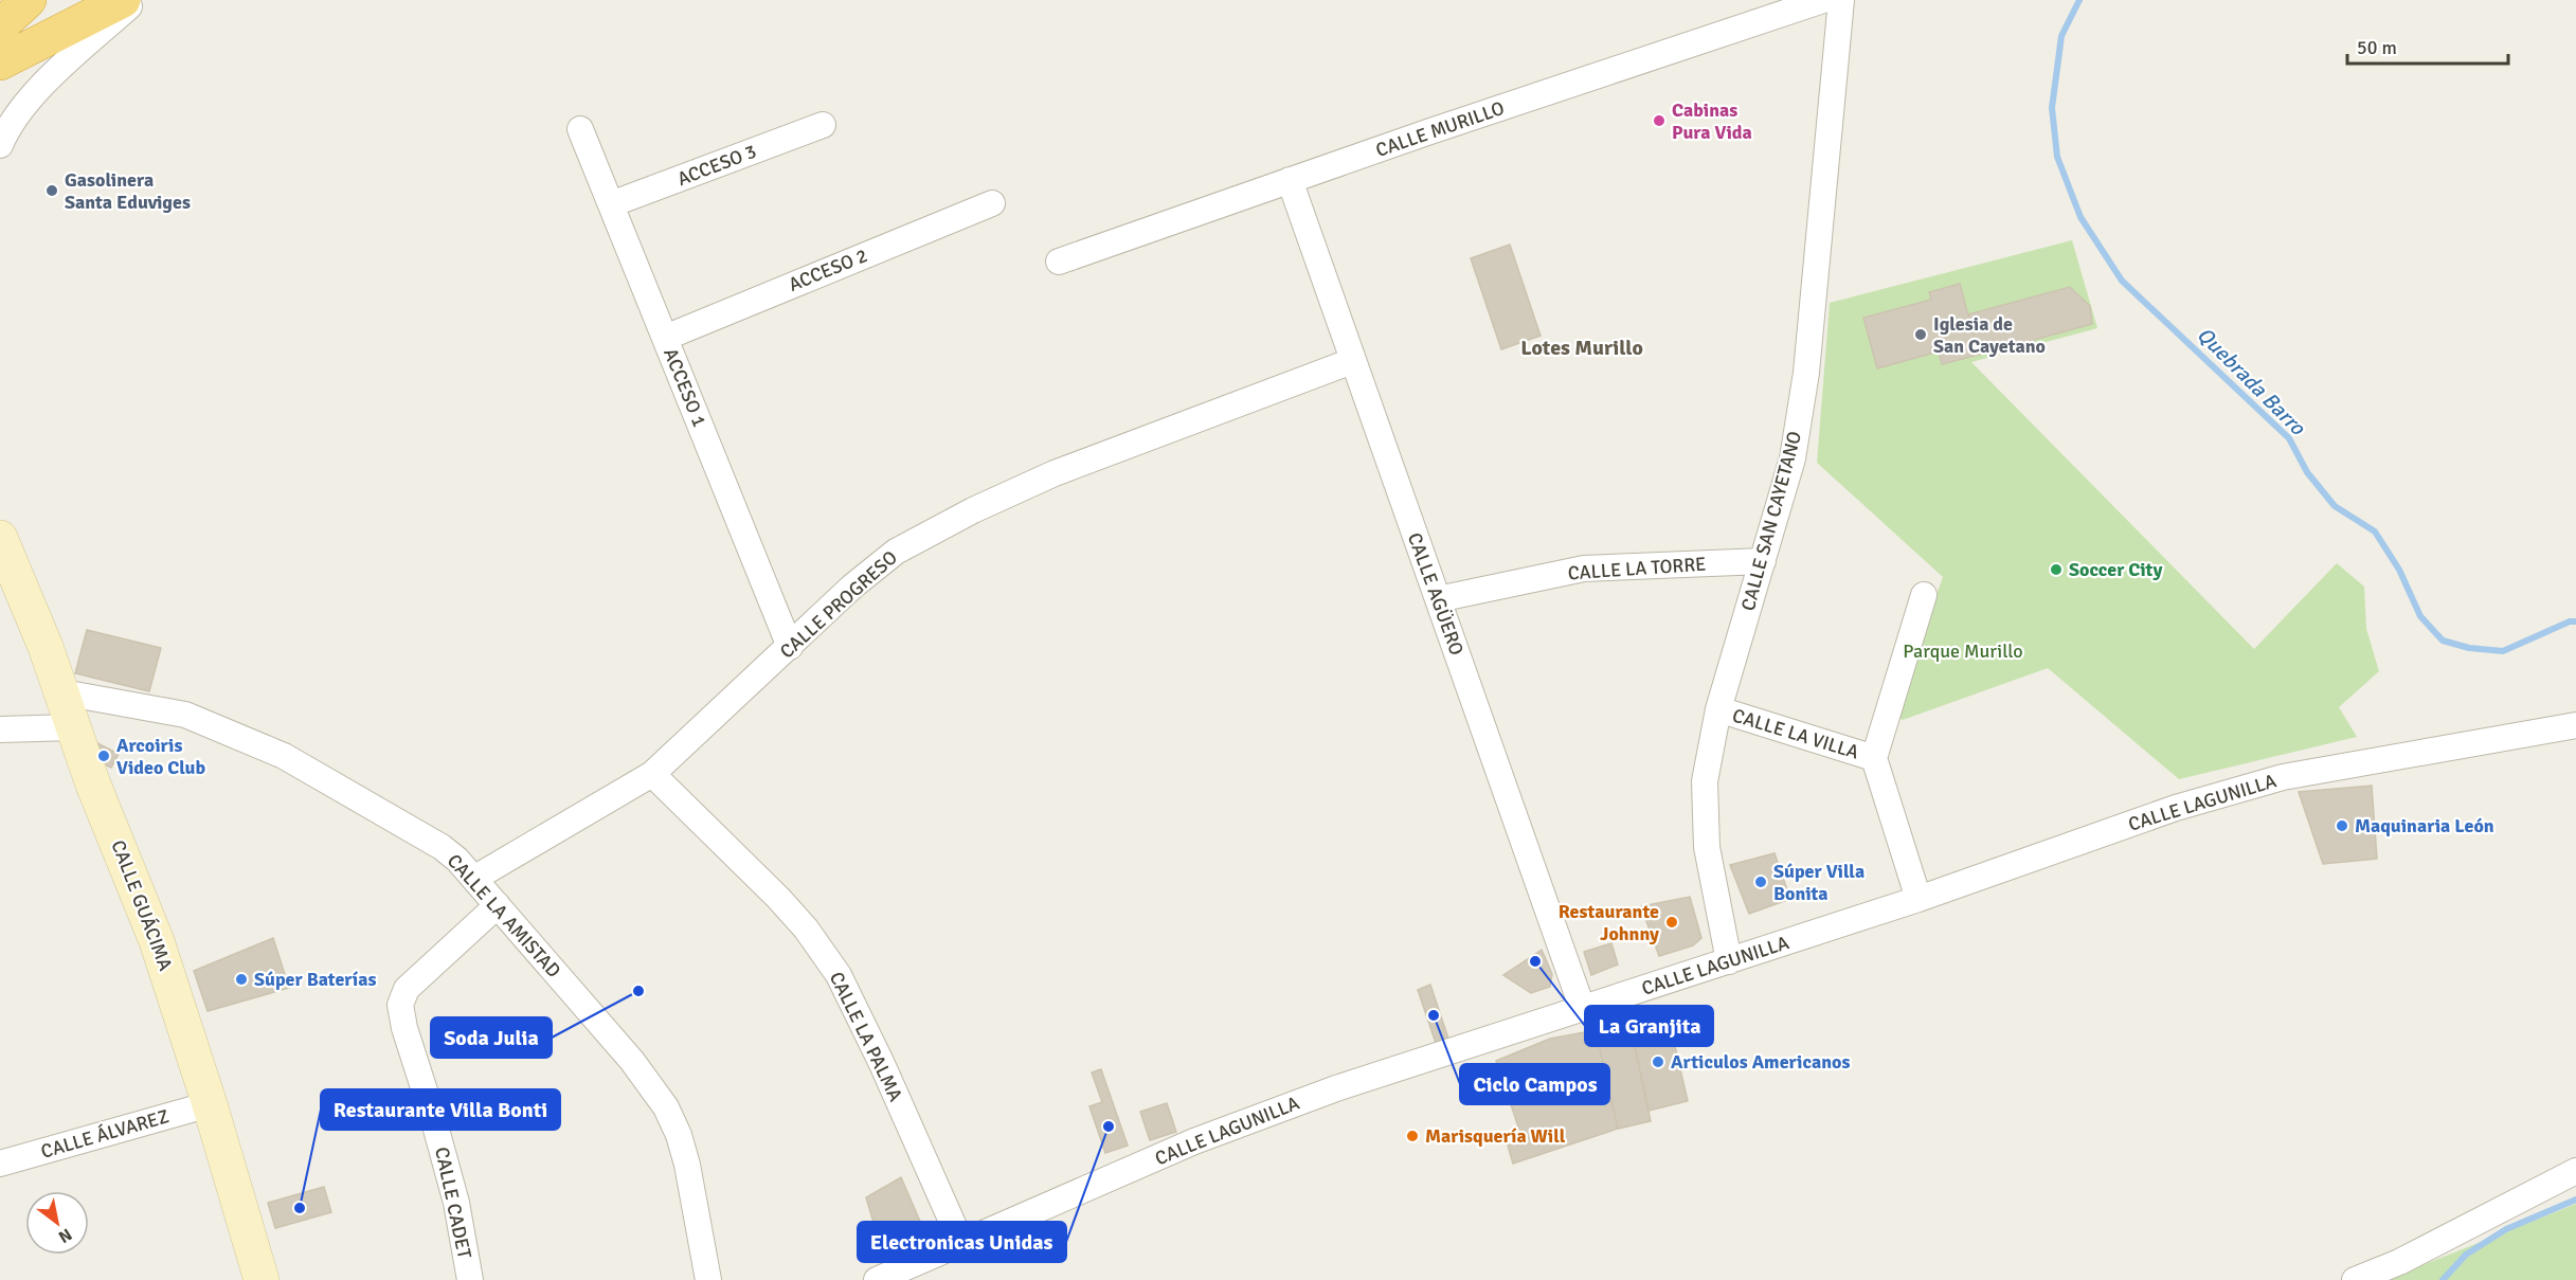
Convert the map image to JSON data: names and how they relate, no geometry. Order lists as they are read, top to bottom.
{
  "streets": {
    "main road": ["CALLE GUÁCIMA"],
    "street": [
      "CALLE MURILLO",
      "ACCESO 3",
      "ACCESO 2",
      "ACCESO 1",
      "CALLE SAN CAYETANO",
      "CALLE LA TORRE",
      "CALLE AGÜERO",
      "CALLE PROGRESO",
      "CALLE LA VILLA",
      "CALLE LAGUNILLA",
      "CALLE LA AMISTAD",
      "CALLE LA PALMA",
      "CALLE ÁLVAREZ",
      "CALLE CADET"
    ]
  },
  "crossings": [
    ["CALLE MURILLO", "CALLE SAN CAYETANO"],
    ["CALLE MURILLO", "CALLE AGÜERO"],
    ["ACCESO 3", "ACCESO 1"],
    ["ACCESO 2", "ACCESO 1"],
    ["ACCESO 1", "CALLE PROGRESO"],
    ["CALLE SAN CAYETANO", "CALLE LA TORRE"],
    ["CALLE SAN CAYETANO", "CALLE LA VILLA"],
    ["CALLE SAN CAYETANO", "CALLE LAGUNILLA"],
    ["CALLE LA TORRE", "CALLE AGÜERO"],
    ["CALLE AGÜERO", "CALLE PROGRESO"],
    ["CALLE AGÜERO", "CALLE LAGUNILLA"],
    ["CALLE PROGRESO", "CALLE LA AMISTAD"],
    ["CALLE PROGRESO", "CALLE LA PALMA"],
    ["CALLE LA VILLA", "CALLE LAGUNILLA"],
    ["CALLE LAGUNILLA", "CALLE LA PALMA"],
    ["CALLE GUÁCIMA", "CALLE LA AMISTAD"],
    ["CALLE GUÁCIMA", "CALLE ÁLVAREZ"],
    ["CALLE LA AMISTAD", "CALLE CADET"]
  ],
  "districts": ["Lotes Murillo"],
  "water": ["Quebrada Barro"],
  "parks": ["Parque Murillo"],
  "places": [
    "Cabinas Pura Vida",
    "Gasolinera Santa Eduviges",
    "Iglesia de San Cayetano",
    "Soccer City",
    "Arcoiris Video Club",
    "Maquinaria León",
    "Súper Villa Bonita",
    "Restaurante Johnny",
    "La Granjita",
    "Súper Baterías",
    "Soda Julia",
    "Ciclo Campos",
    "Articulos Americanos",
    "Electronicas Unidas",
    "Marisquería Will",
    "Restaurante Villa Bonti"
  ],
  "scale_bar": "50 m",
  "north": "bottom right"
}
